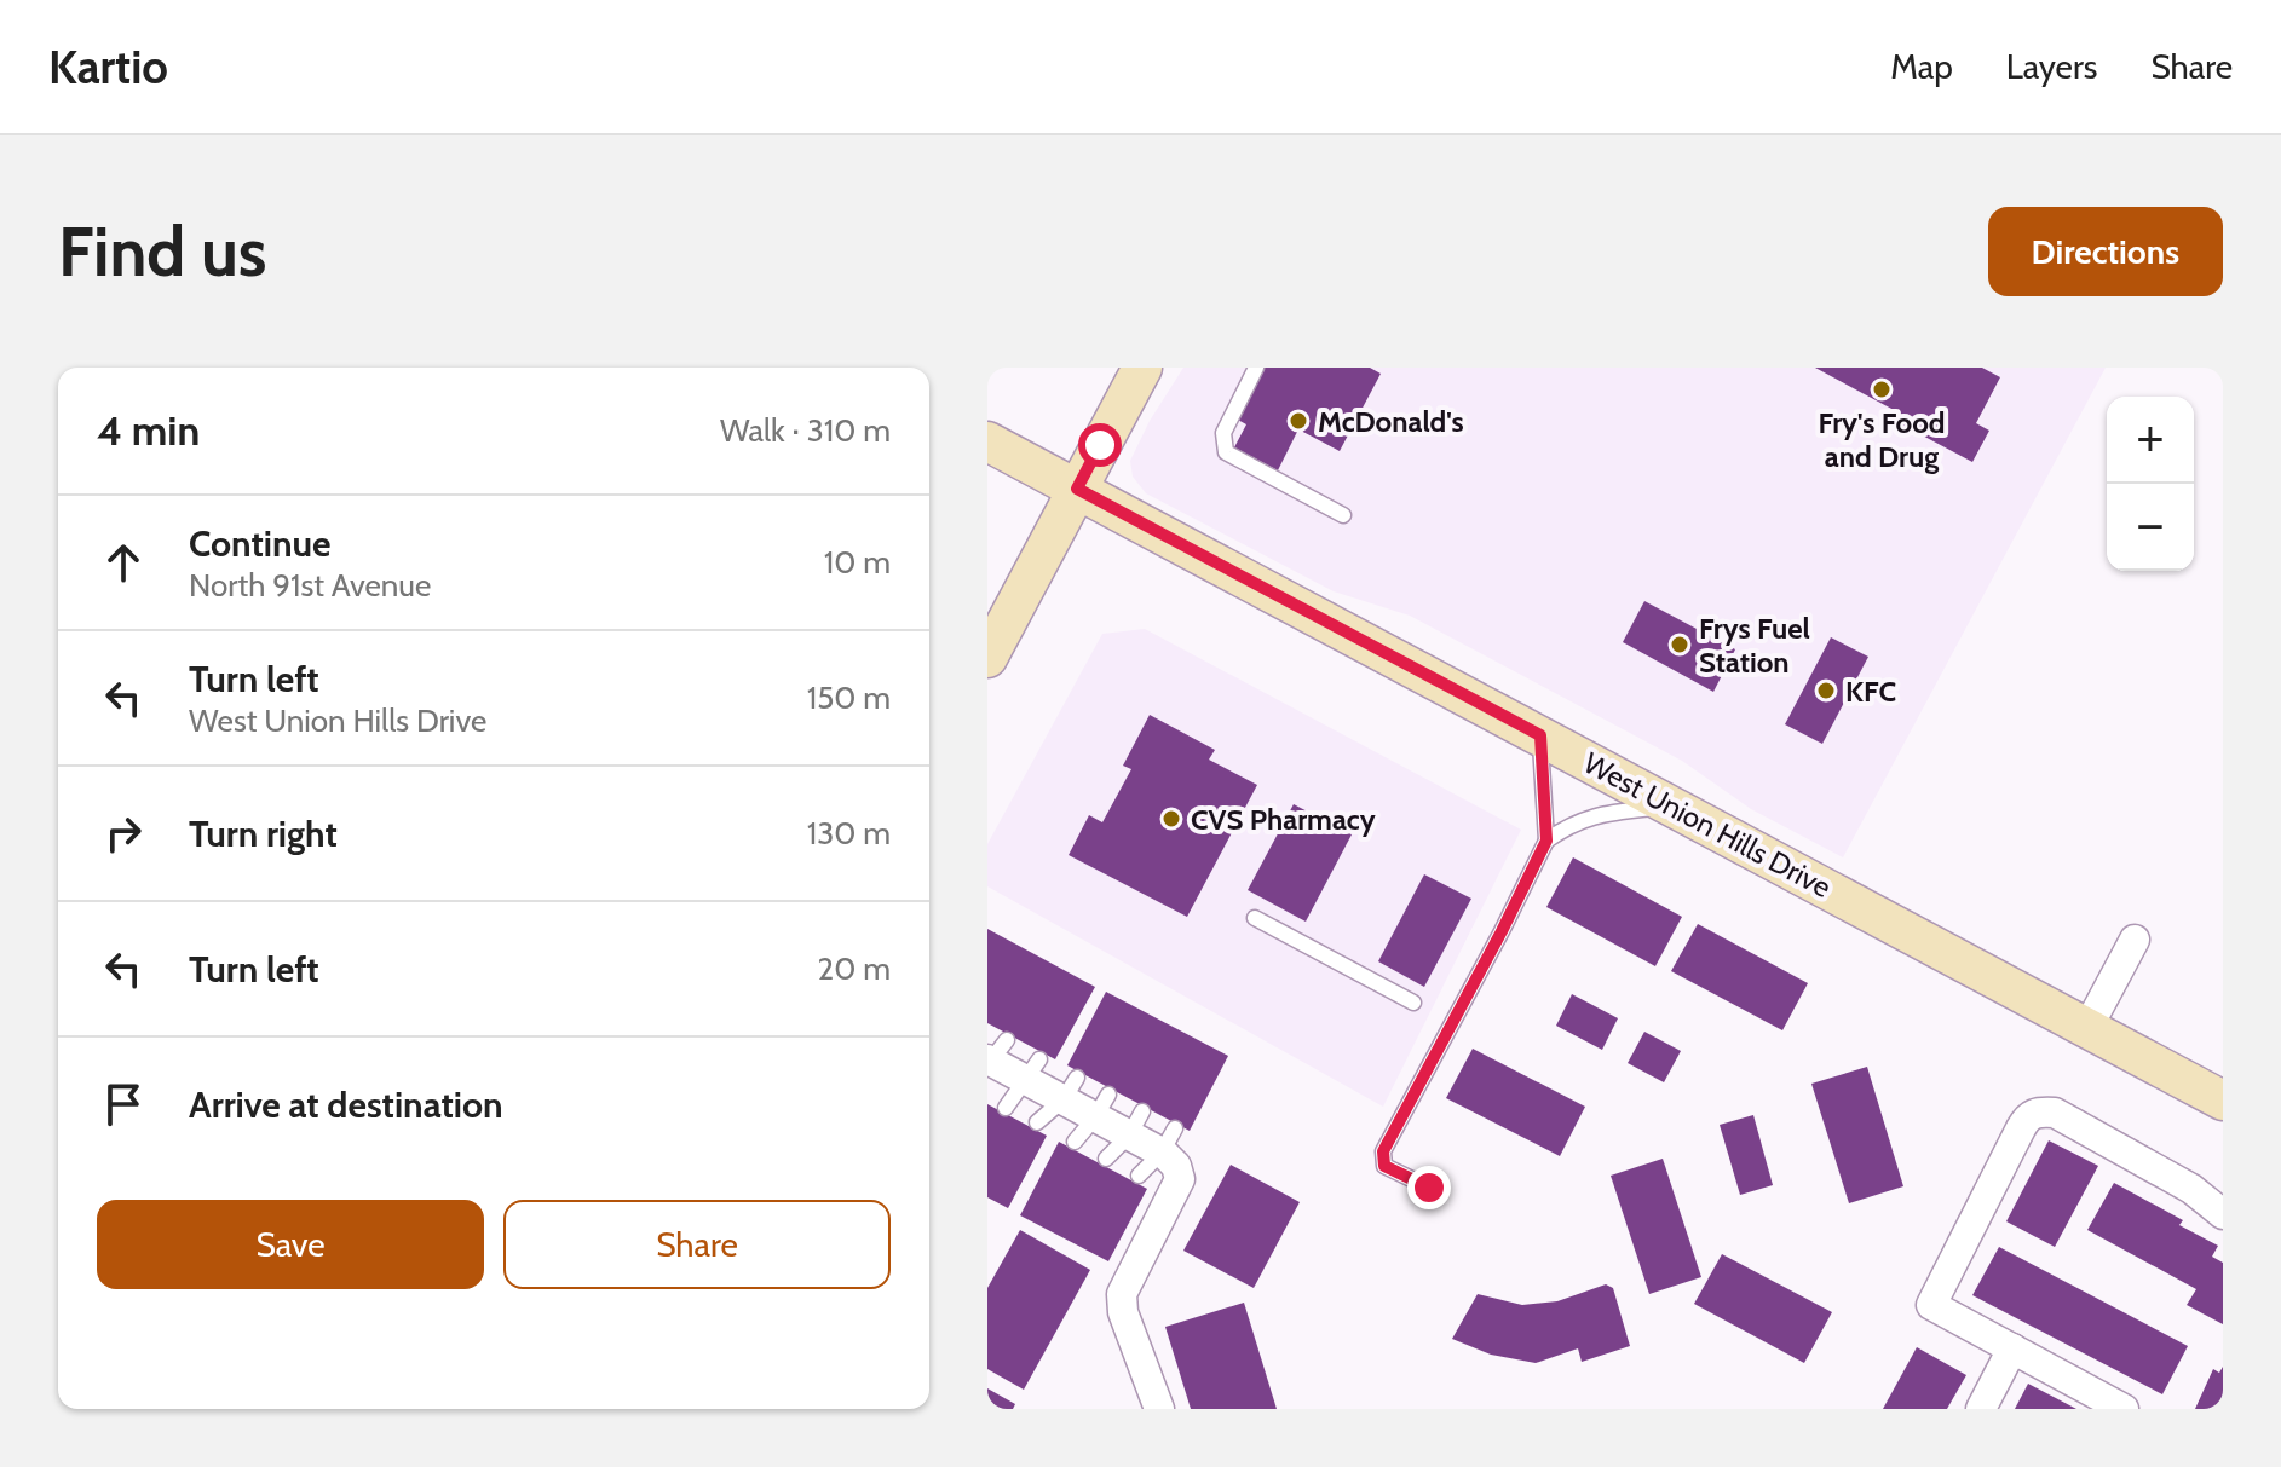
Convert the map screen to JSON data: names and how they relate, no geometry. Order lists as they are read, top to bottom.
{
  "streets": {
    "main road": ["West Union Hills Drive"]
  },
  "places": [
    "Fry's Food and Drug",
    "McDonald's",
    "Frys Fuel Station",
    "KFC",
    "CVS Pharmacy"
  ],
  "page": {
    "header": "Kartio",
    "nav": ["Map", "Layers", "Share"],
    "buttons": [
      "Directions",
      ["Save", "Share"]
    ],
    "title": "Find us",
    "heading": ["4 min", "Walk · 310 m"],
    "map_buttons": ["+", "−"],
    "list": [
      ["Continue", "North 91st Avenue", "10 m"],
      ["Turn left", "West Union Hills Drive", "150 m"],
      ["Turn right", "130 m"],
      ["Turn left", "20 m"],
      "Arrive at destination"
    ]
  }
}
